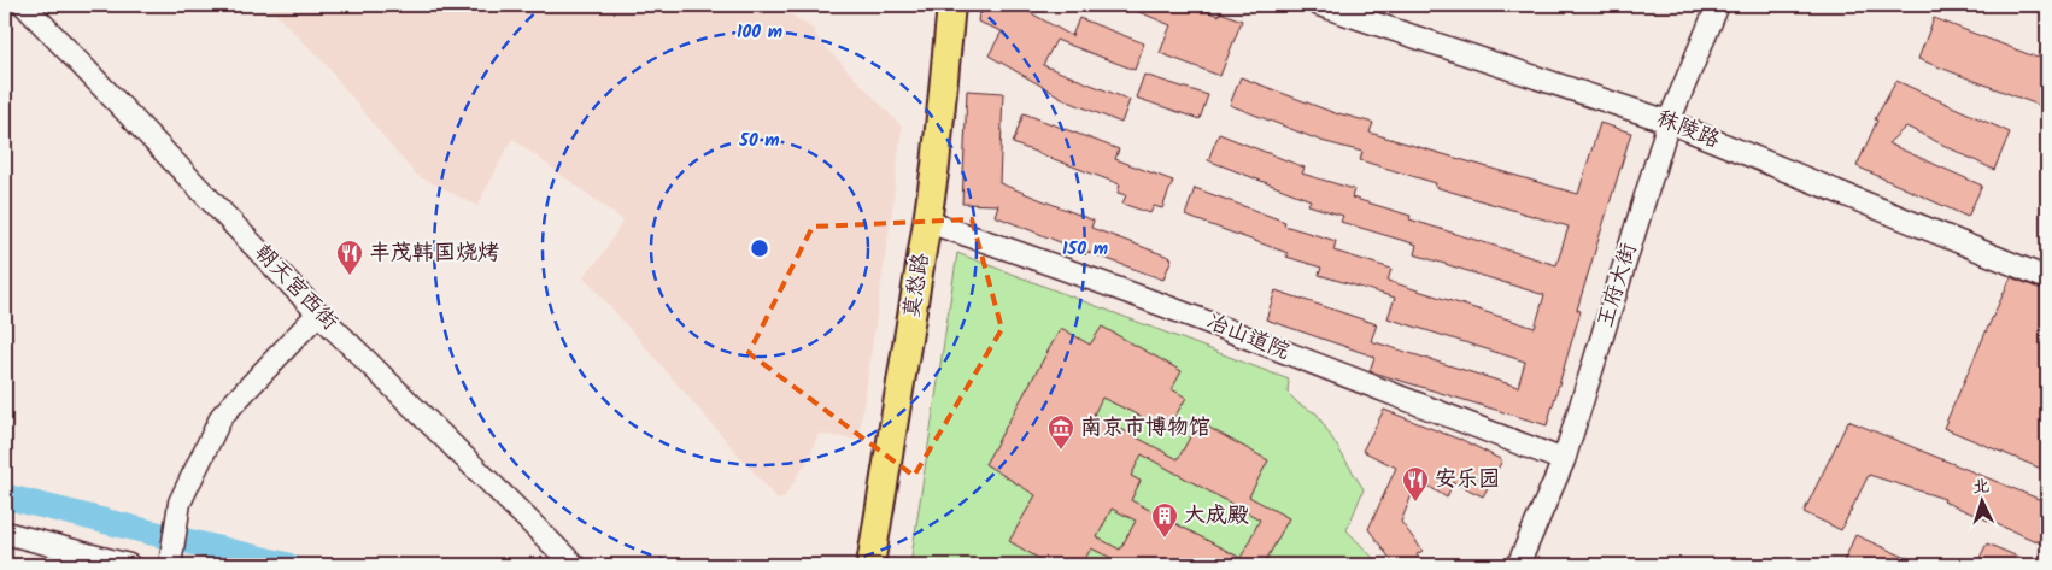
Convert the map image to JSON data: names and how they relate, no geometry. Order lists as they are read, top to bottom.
{
  "streets": {
    "main road": ["莫愁路"],
    "street": [
      "秣陵路",
      "王府大街",
      "朝天宫西街",
      "冶山道院"
    ]
  },
  "crossings": [
    ["秣陵路", "王府大街"],
    ["莫愁路", "冶山道院"],
    ["王府大街", "冶山道院"]
  ],
  "places": {
    "restaurant": ["丰茂韩国烧烤", "安乐园"],
    "museum": ["南京市博物馆"],
    "building": ["大成殿"]
  },
  "north": "top",
  "rings": ["100 m", "50 m", "150 m"]
}
